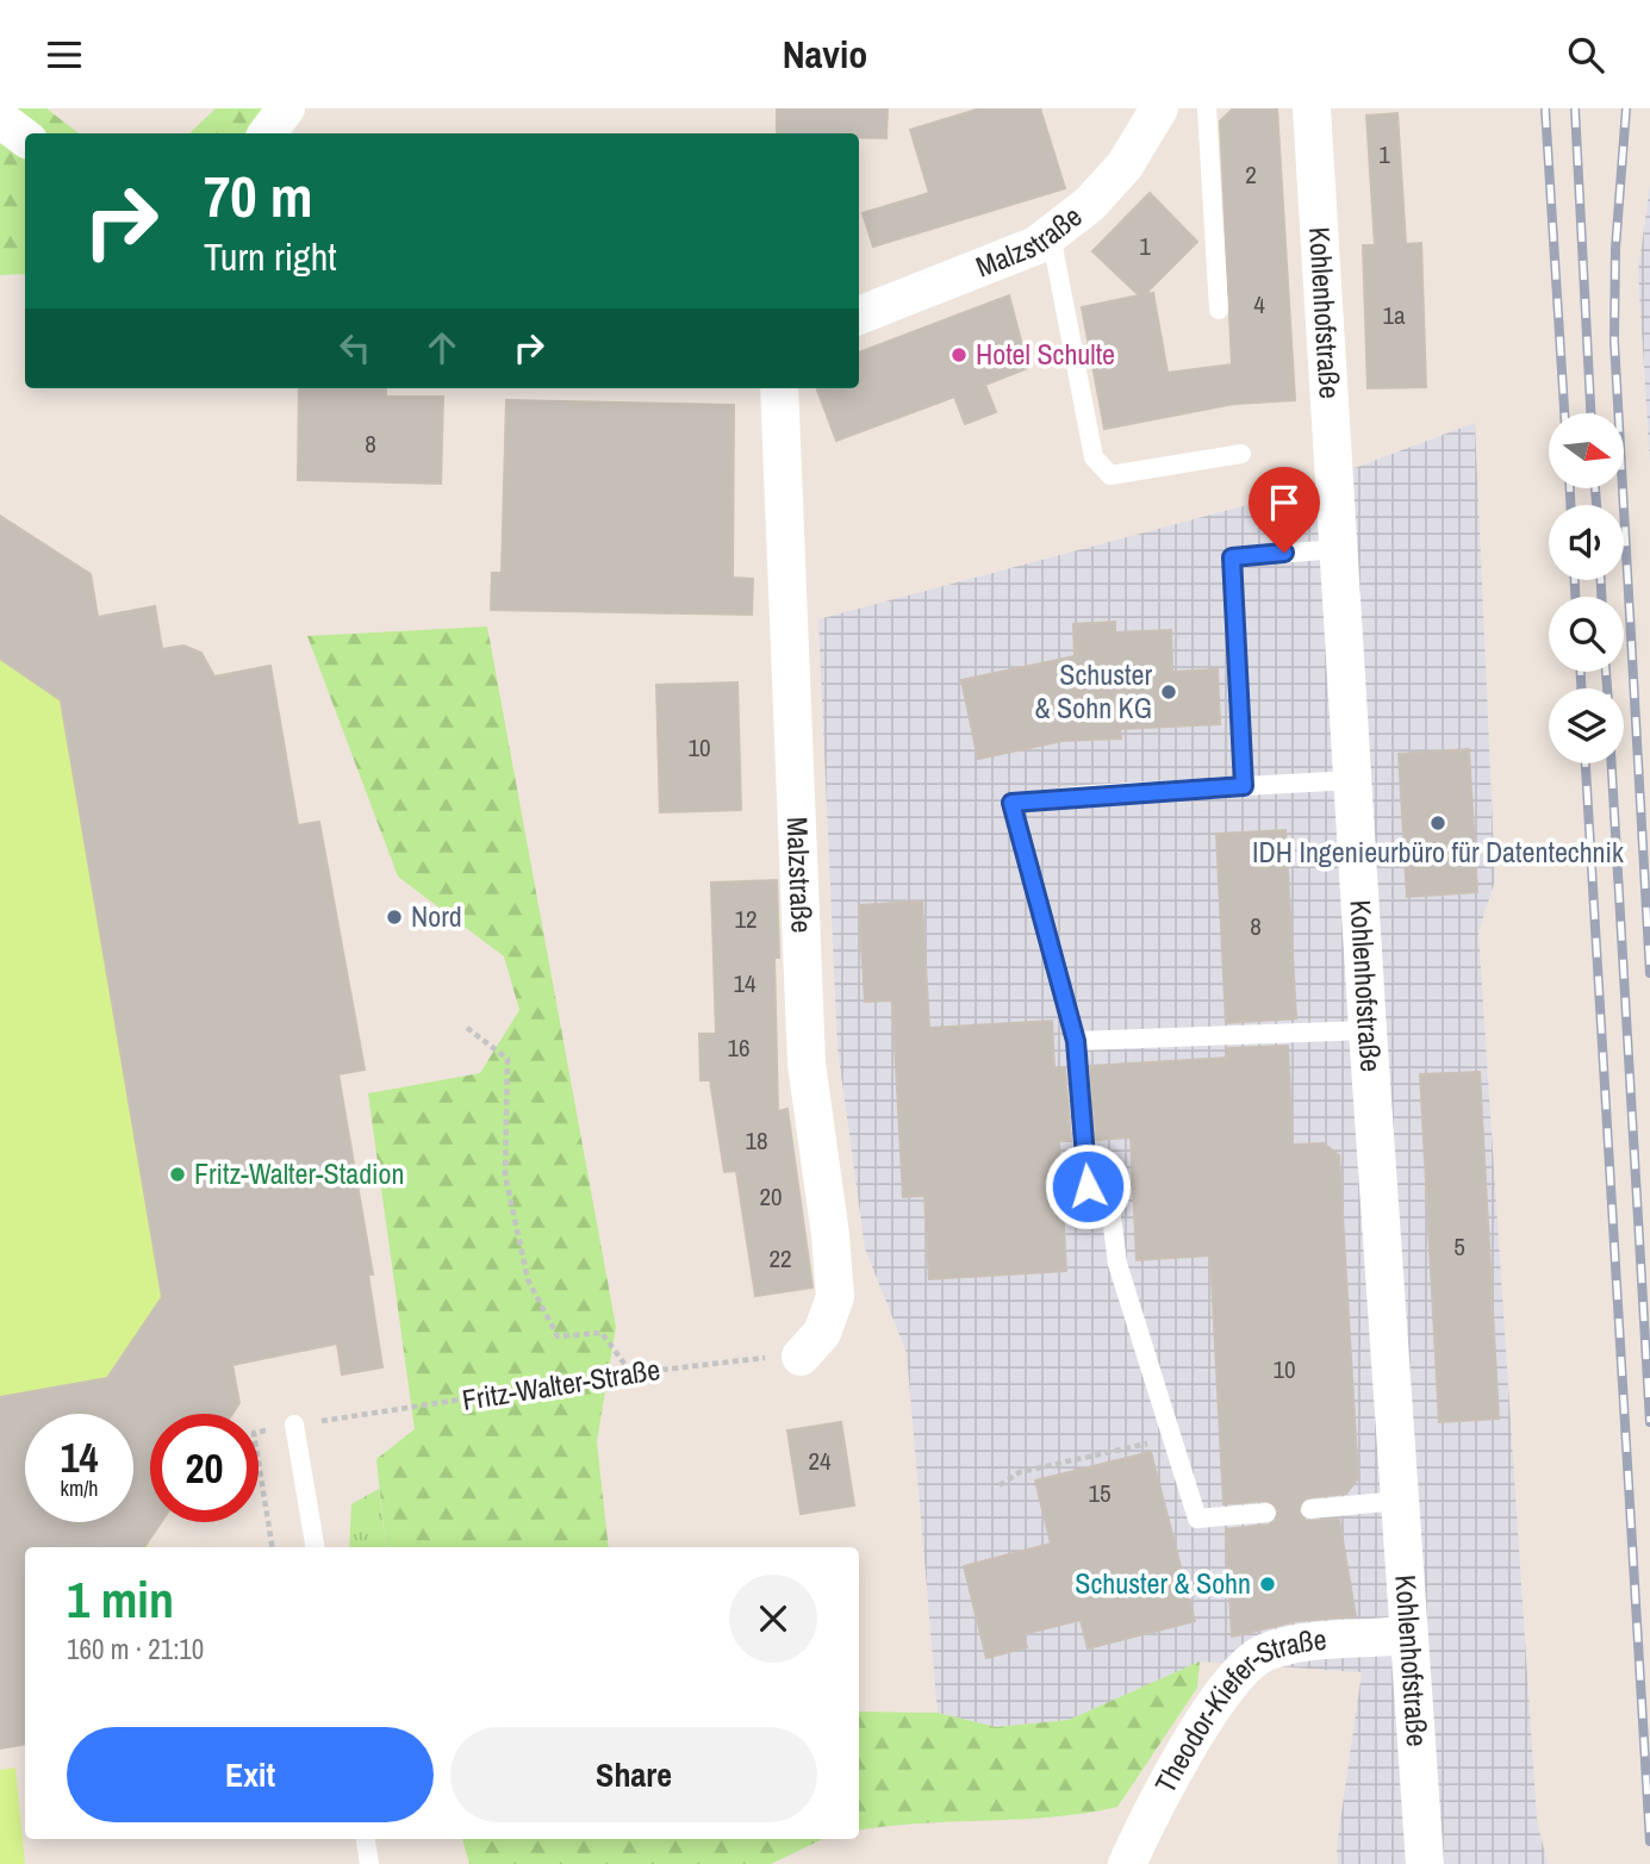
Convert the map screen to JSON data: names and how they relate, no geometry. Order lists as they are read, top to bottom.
{
  "streets": {
    "street": ["Malzstraße", "Kohlenhofstraße", "Theodor-Kiefer-Straße"],
    "path": ["Fritz-Walter-Straße"]
  },
  "crossings": [
    ["Kohlenhofstraße", "Theodor-Kiefer-Straße"]
  ],
  "places": [
    "Hotel Schulte",
    "Schuster & Sohn KG",
    "IDH Ingenieurbüro für Datentechnik",
    "Nord",
    "Fritz-Walter-Stadion",
    "Schuster & Sohn"
  ],
  "house_numbers": [
    "1",
    "2",
    "1",
    "4",
    "1a",
    "8",
    "10",
    "12",
    "8",
    "14",
    "16",
    "18",
    "20",
    "5",
    "22",
    "10",
    "24",
    "15"
  ],
  "north": "right",
  "page": {
    "header": "Navio",
    "turn": ["70 m", "Turn right"],
    "speed": "14 km/h",
    "limit": "20",
    "heading": ["1 min", "160 m · 21:10"],
    "buttons": ["Exit", "Share"]
  }
}
